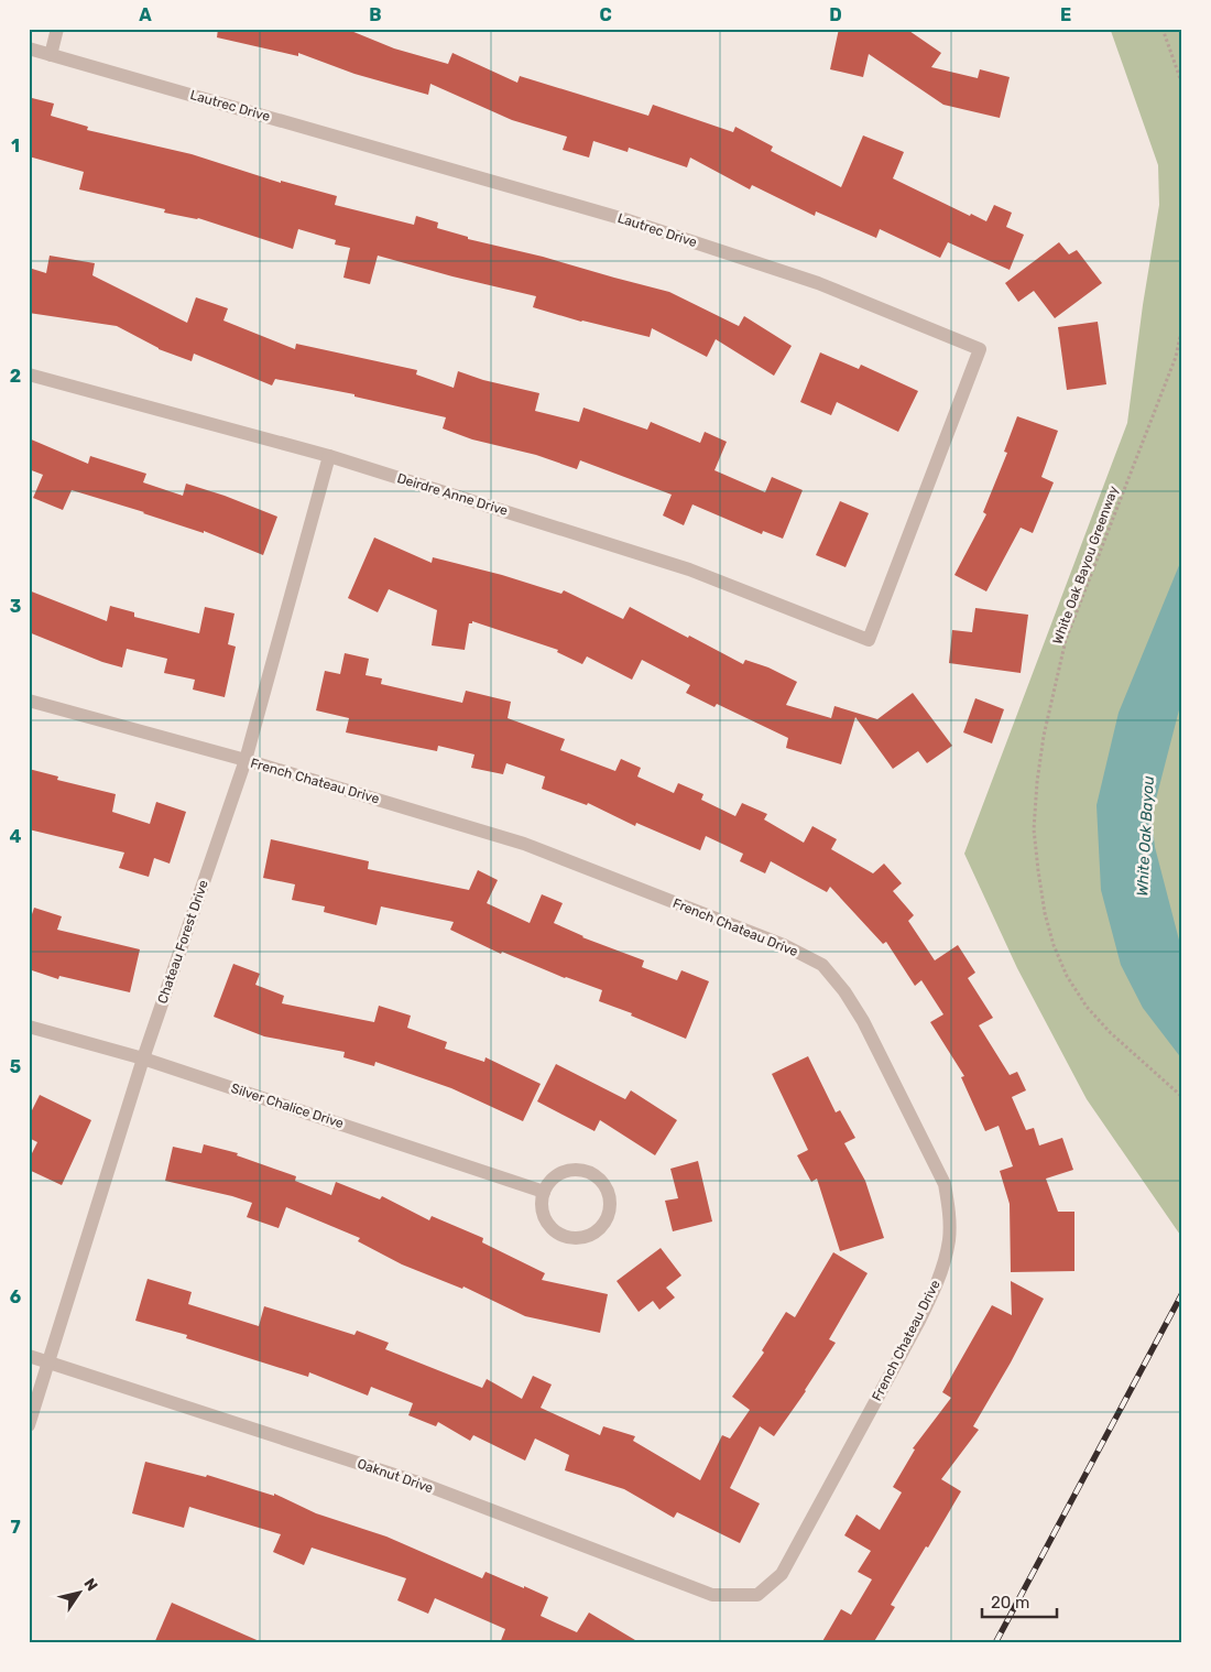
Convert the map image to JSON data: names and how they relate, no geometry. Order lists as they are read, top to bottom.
{
  "streets": {
    "street": [
      "Lautrec Drive",
      "Deirdre Anne Drive",
      "French Chateau Drive",
      "Chateau Forest Drive",
      "Silver Chalice Drive",
      "Oaknut Drive"
    ],
    "path": ["White Oak Bayou Greenway"]
  },
  "crossings": [
    ["Lautrec Drive", "Deirdre Anne Drive"],
    ["Deirdre Anne Drive", "Chateau Forest Drive"],
    ["French Chateau Drive", "Chateau Forest Drive"],
    ["French Chateau Drive", "Oaknut Drive"],
    ["Chateau Forest Drive", "Silver Chalice Drive"],
    ["Chateau Forest Drive", "Oaknut Drive"]
  ],
  "water": ["White Oak Bayou"],
  "scale_bar": "20 m",
  "north": "top right",
  "grid": {
    "columns": [
      "A",
      "B",
      "C",
      "D",
      "E"
    ],
    "rows": [
      "1",
      "2",
      "3",
      "4",
      "5",
      "6",
      "7"
    ]
  }
}
